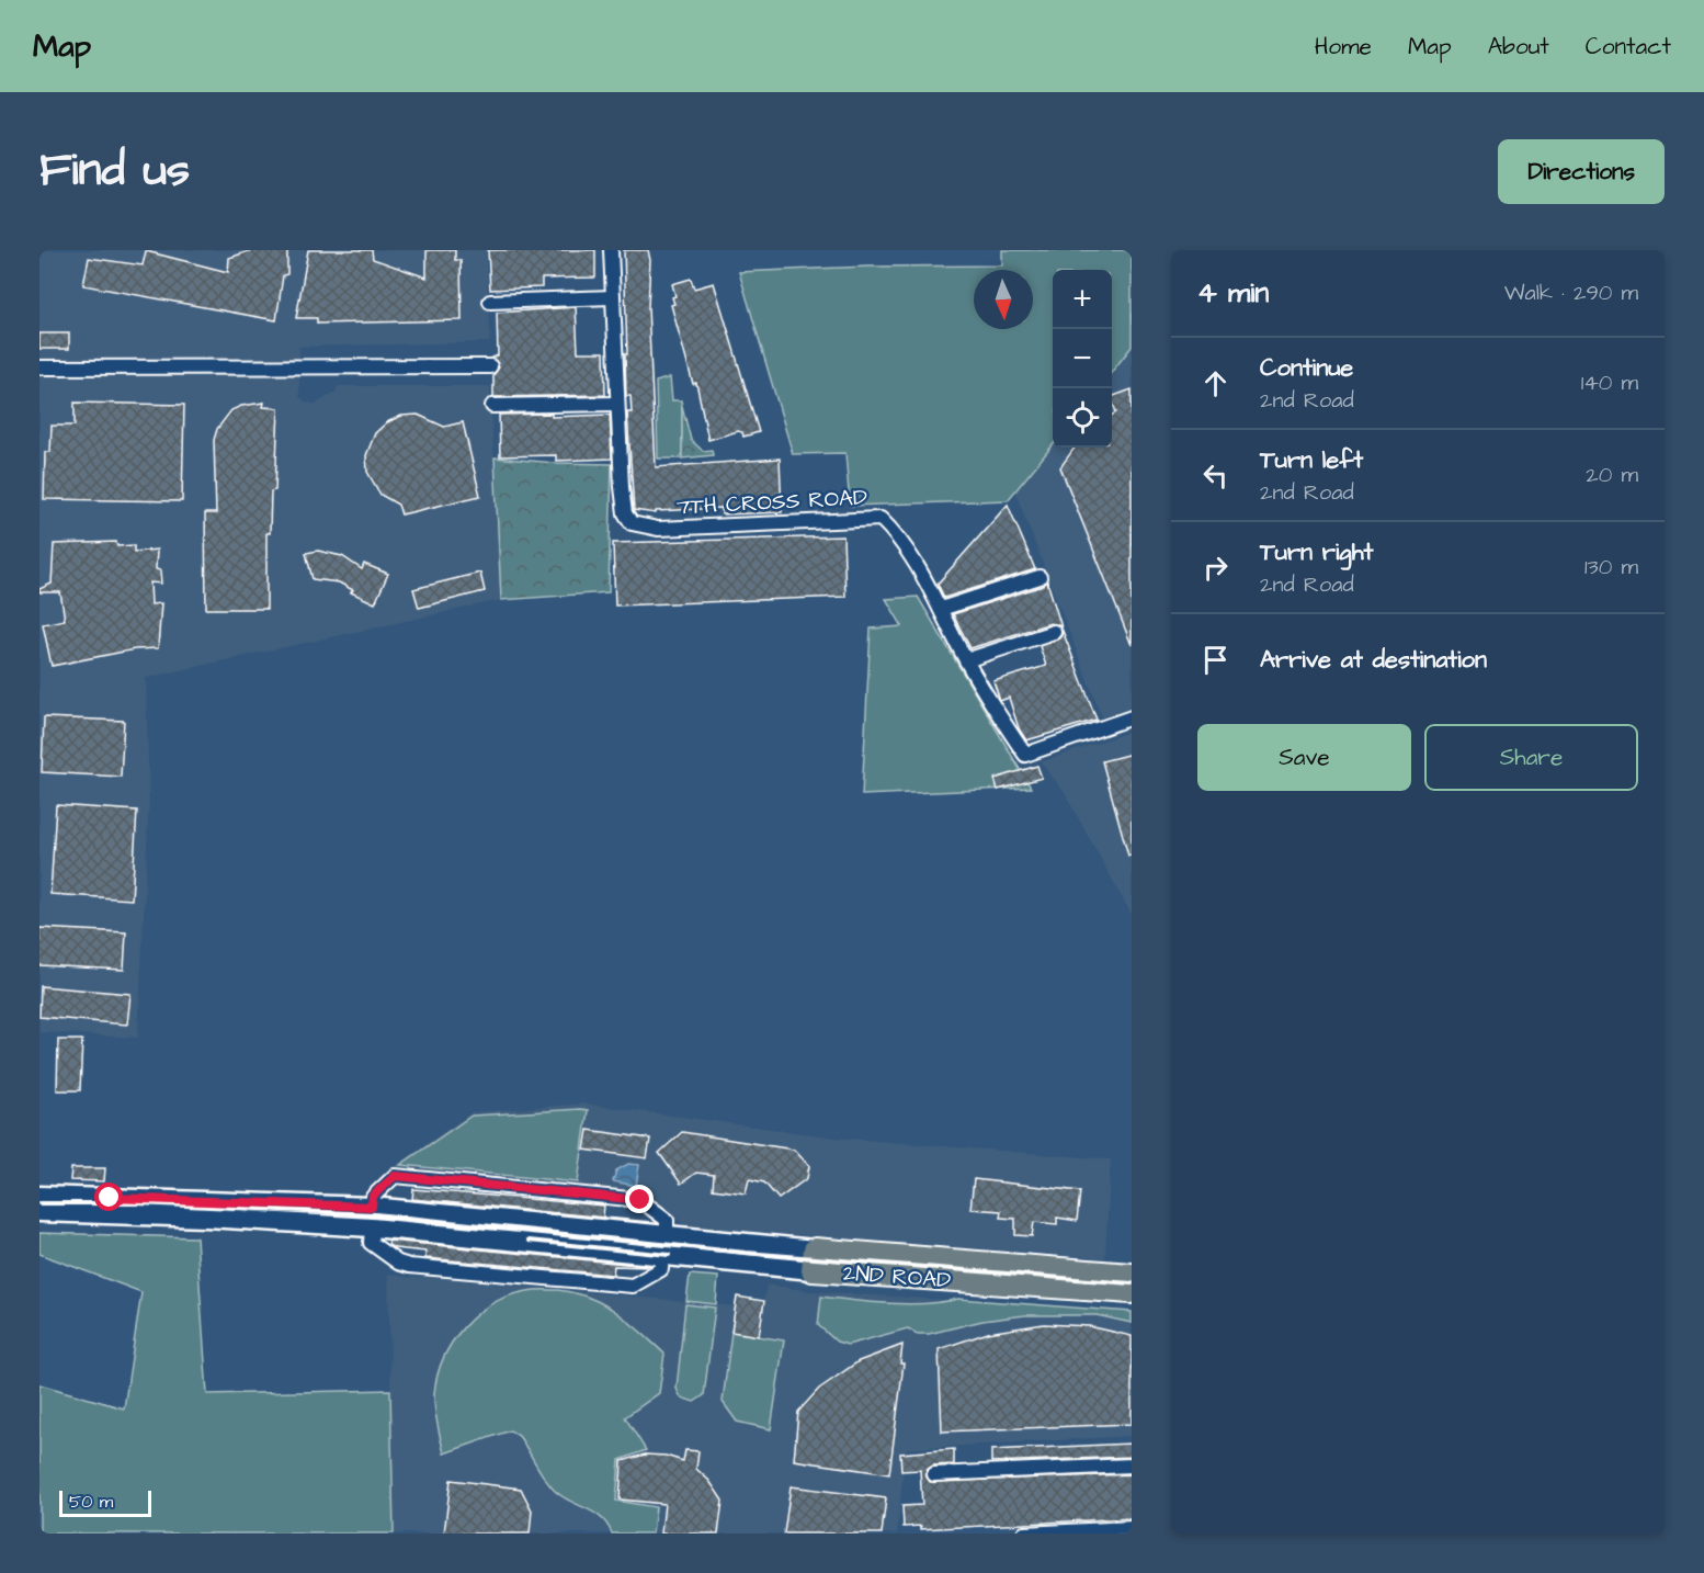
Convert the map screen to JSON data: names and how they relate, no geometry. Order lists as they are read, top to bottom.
{
  "streets": {
    "main road": ["2ND ROAD"],
    "street": ["7TH CROSS ROAD"]
  },
  "scale_bar": "50 m",
  "north": "bottom",
  "page": {
    "header": "Map",
    "nav": [
      "Home",
      "Map",
      "About",
      "Contact"
    ],
    "title": "Find us",
    "buttons": [
      "Directions",
      ["Save", "Share"]
    ],
    "heading": ["4 min", "Walk · 290 m"],
    "map_buttons": ["+", "−"],
    "list": [
      ["Continue", "2nd Road", "140 m"],
      ["Turn left", "2nd Road", "20 m"],
      ["Turn right", "2nd Road", "130 m"],
      "Arrive at destination"
    ],
    "scale": "50 m"
  }
}
